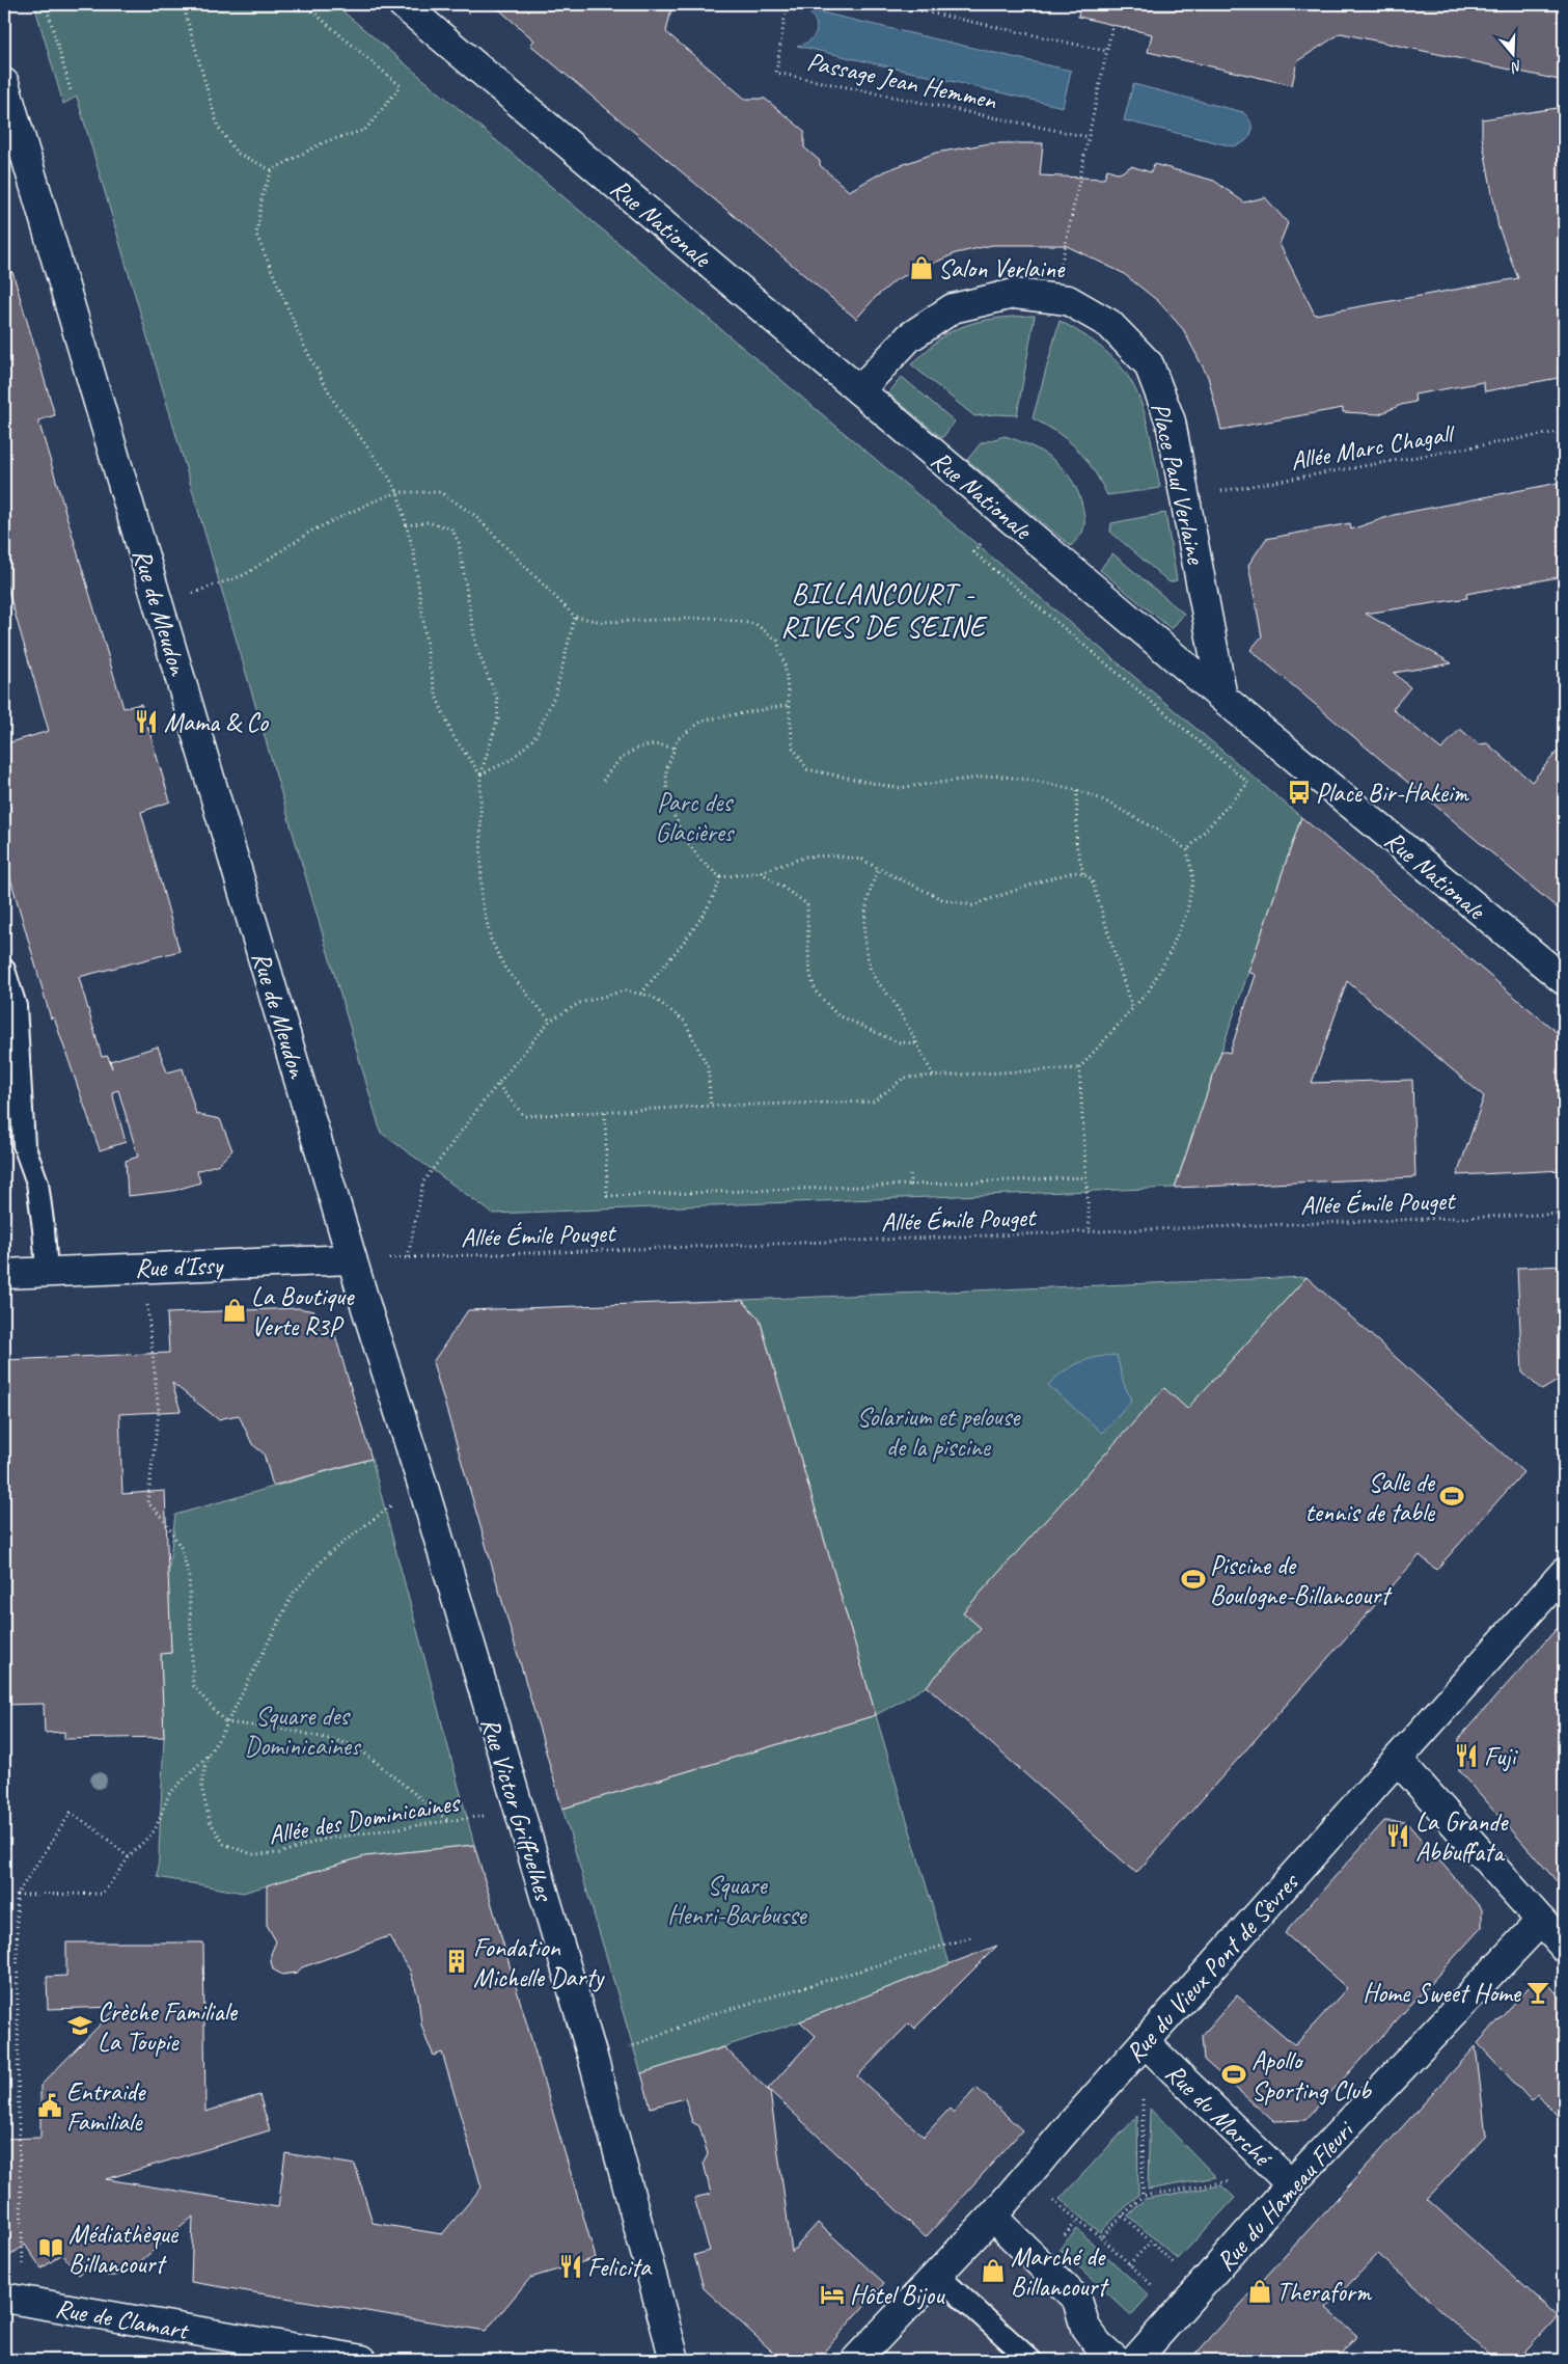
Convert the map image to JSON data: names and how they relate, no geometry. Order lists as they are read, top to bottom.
{
  "streets": {
    "street": [
      "Rue Nationale",
      "Place Paul Verlaine",
      "Rue de Meudon",
      "Rue d'Issy",
      "Rue Victor Griffuelhes",
      "Rue du Vieux Pont de Sèvres",
      "Rue du Marché",
      "Rue du Hameau Fleuri",
      "Rue de Clamart"
    ],
    "path": [
      "Passage Jean Hemmen",
      "Allée Marc Chagall",
      "Allée Émile Pouget",
      "Allée des Dominicaines"
    ]
  },
  "crossings": [
    ["Rue Nationale", "Place Paul Verlaine"],
    ["Allée Marc Chagall", "Place Paul Verlaine"],
    ["Rue de Meudon", "Allée Émile Pouget"],
    ["Rue de Meudon", "Rue d'Issy"],
    ["Rue de Meudon", "Rue Victor Griffuelhes"],
    ["Allée Émile Pouget", "Rue d'Issy"],
    ["Allée Émile Pouget", "Rue Victor Griffuelhes"],
    ["Rue d'Issy", "Rue Victor Griffuelhes"],
    ["Rue Victor Griffuelhes", "Allée des Dominicaines"],
    ["Rue du Vieux Pont de Sèvres", "Rue du Marché"],
    ["Rue du Marché", "Rue du Hameau Fleuri"]
  ],
  "districts": ["BILLANCOURT - RIVES DE SEINE"],
  "parks": [
    "Parc des Glacières",
    "Solarium et pelouse de la piscine",
    "Square des Dominicaines",
    "Square Henri-Barbusse"
  ],
  "places": {
    "shop": [
      "Salon Verlaine",
      "La Boutique Verte R3P",
      "Marché de Billancourt",
      "Theraform"
    ],
    "restaurant": [
      "Mama & Co",
      "Fuji",
      "La Grande Abbuffata",
      "Felicita"
    ],
    "bus stop": ["Place Bir-Hakeim"],
    "sports": ["Salle de tennis de table", "Piscine de Boulogne-Billancourt", "Apollo Sporting Club"],
    "building": ["Fondation Michelle Darty"],
    "bar": ["Home Sweet Home"],
    "school or university": ["Crèche Familiale La Toupie"],
    "public building": ["Entraide Familiale"],
    "library": ["Médiathèque Billancourt"],
    "hotel": ["Hôtel Bijou"]
  },
  "north": "bottom"
}
